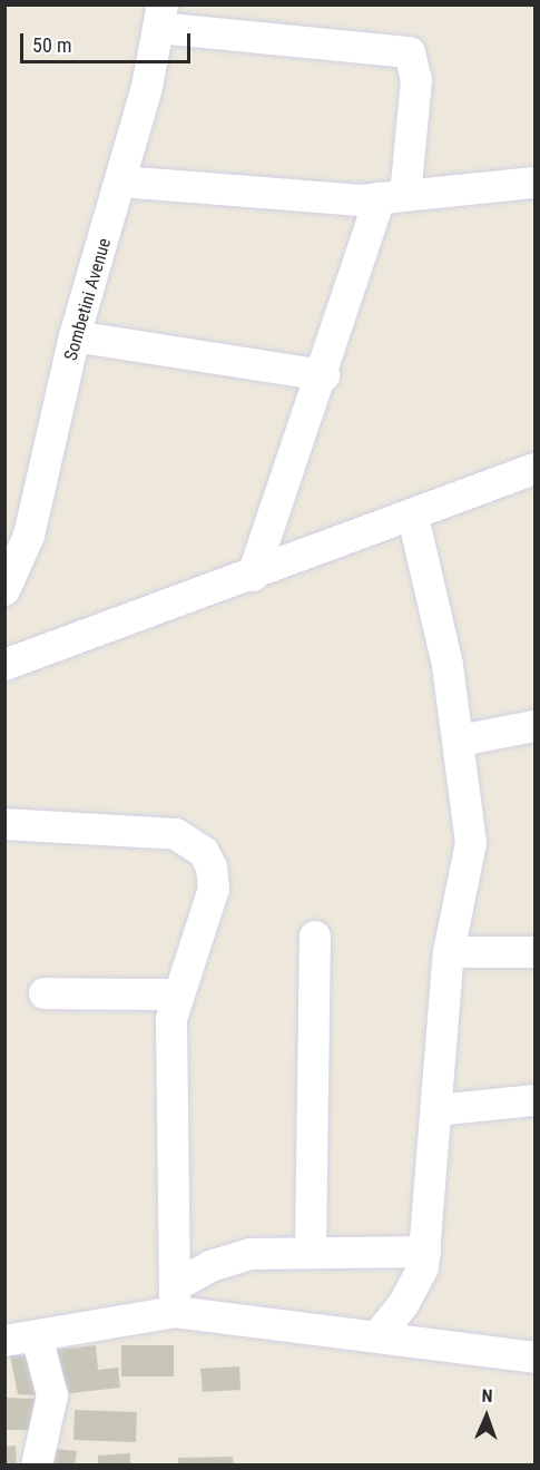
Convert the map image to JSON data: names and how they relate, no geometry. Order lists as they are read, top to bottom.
{
  "streets": {
    "street": ["Sombetini Avenue"]
  },
  "scale_bar": "50 m",
  "north": "top"
}
